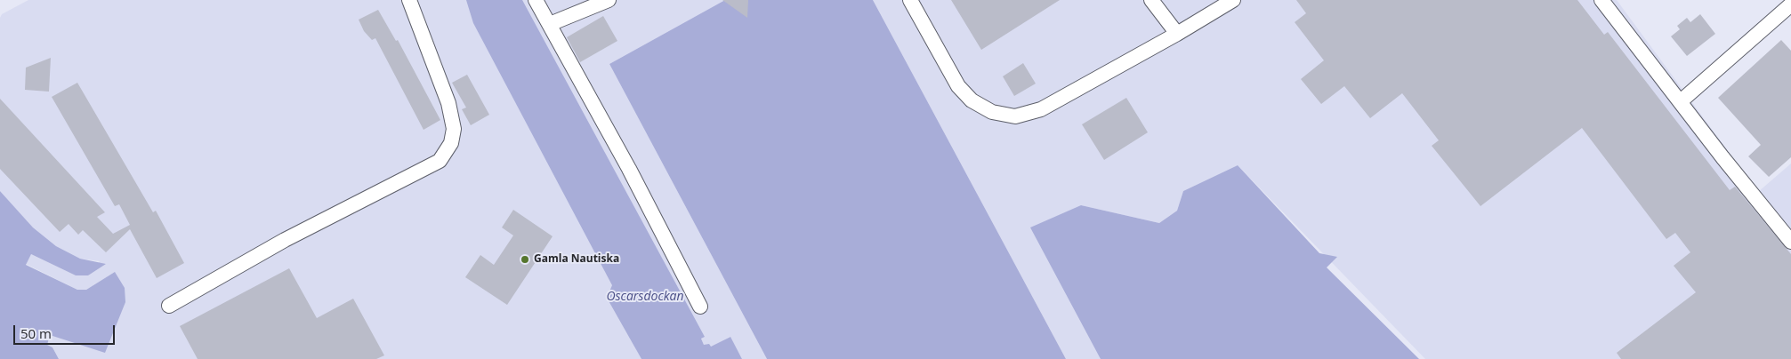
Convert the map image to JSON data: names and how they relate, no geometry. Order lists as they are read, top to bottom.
{
  "water": ["Oscarsdockan"],
  "places": ["Gamla Nautiska"],
  "scale_bar": "50 m"
}
